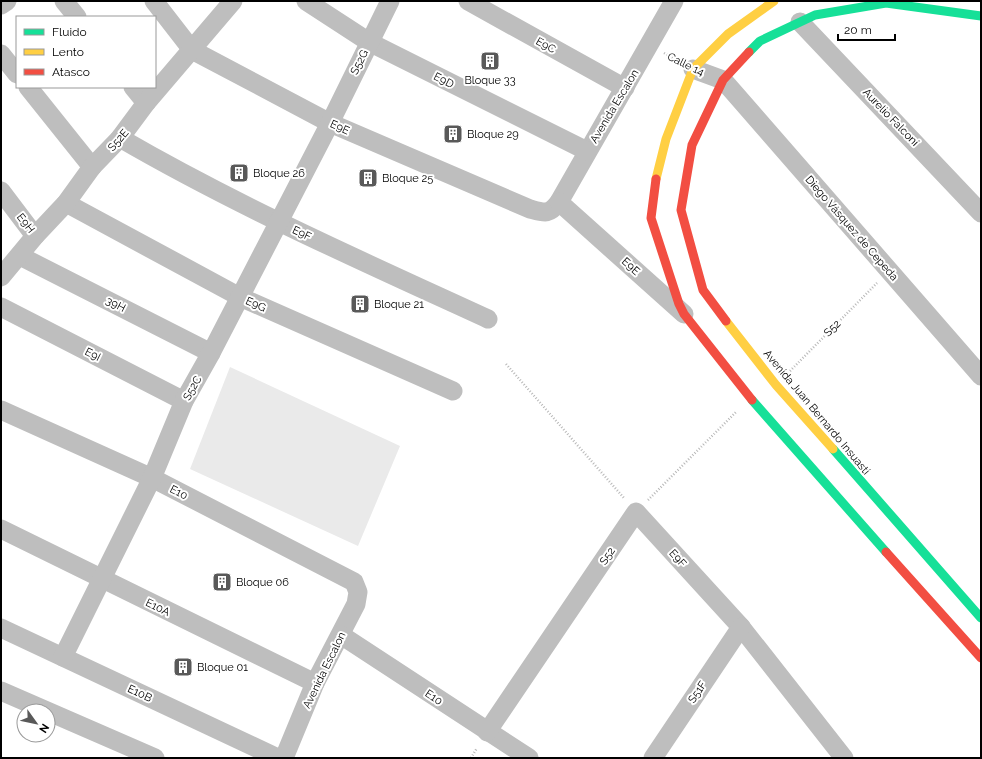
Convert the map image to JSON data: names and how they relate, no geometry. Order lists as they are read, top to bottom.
{
  "streets": {
    "main road": ["Avenida Juan Bernardo Insuasti"],
    "street": [
      "E9C",
      "S52G",
      "Calle 14",
      "E9D",
      "Avenida Escalon",
      "Aurelio Falconí",
      "E9E",
      "S52E",
      "E9H",
      "Diego Vásquez de Cepeda",
      "E9F",
      "39H",
      "E9G",
      "S52",
      "E9I",
      "S52C",
      "E10",
      "E10A",
      "S51F",
      "E10B"
    ]
  },
  "crossings": [
    ["E9C", "Avenida Escalon"],
    ["S52G", "E9D"],
    ["S52G", "E9E"],
    ["S52G", "S52C"],
    ["Calle 14", "Avenida Escalon"],
    ["Calle 14", "Diego Vásquez de Cepeda"],
    ["Calle 14", "Avenida Juan Bernardo Insuasti"],
    ["E9D", "Avenida Escalon"],
    ["Avenida Escalon", "E9E"],
    ["Avenida Escalon", "E10"],
    ["Avenida Escalon", "E10A"],
    ["Aurelio Falconí", "Avenida Juan Bernardo Insuasti"],
    ["E9E", "S52E"],
    ["E9E", "S52C"],
    ["S52E", "E9H"],
    ["S52E", "E9F"],
    ["S52E", "39H"],
    ["S52E", "E9G"],
    ["Diego Vásquez de Cepeda", "S52"],
    ["Diego Vásquez de Cepeda", "Avenida Juan Bernardo Insuasti"],
    ["E9F", "S52"],
    ["E9F", "S52C"],
    ["E9F", "S51F"],
    ["39H", "S52C"],
    ["E9G", "S52C"],
    ["S52", "Avenida Juan Bernardo Insuasti"],
    ["S52", "E10"],
    ["E9I", "S52C"],
    ["S52C", "E10"],
    ["S52C", "E10A"],
    ["S52C", "E10B"]
  ],
  "places": {
    "building": [
      "Bloque 33",
      "Bloque 29",
      "Bloque 26",
      "Bloque 25",
      "Bloque 21",
      "Bloque 06",
      "Bloque 01"
    ]
  },
  "legend": ["Fluido", "Lento", "Atasco"],
  "scale_bar": "20 m",
  "north": "bottom right"
}
